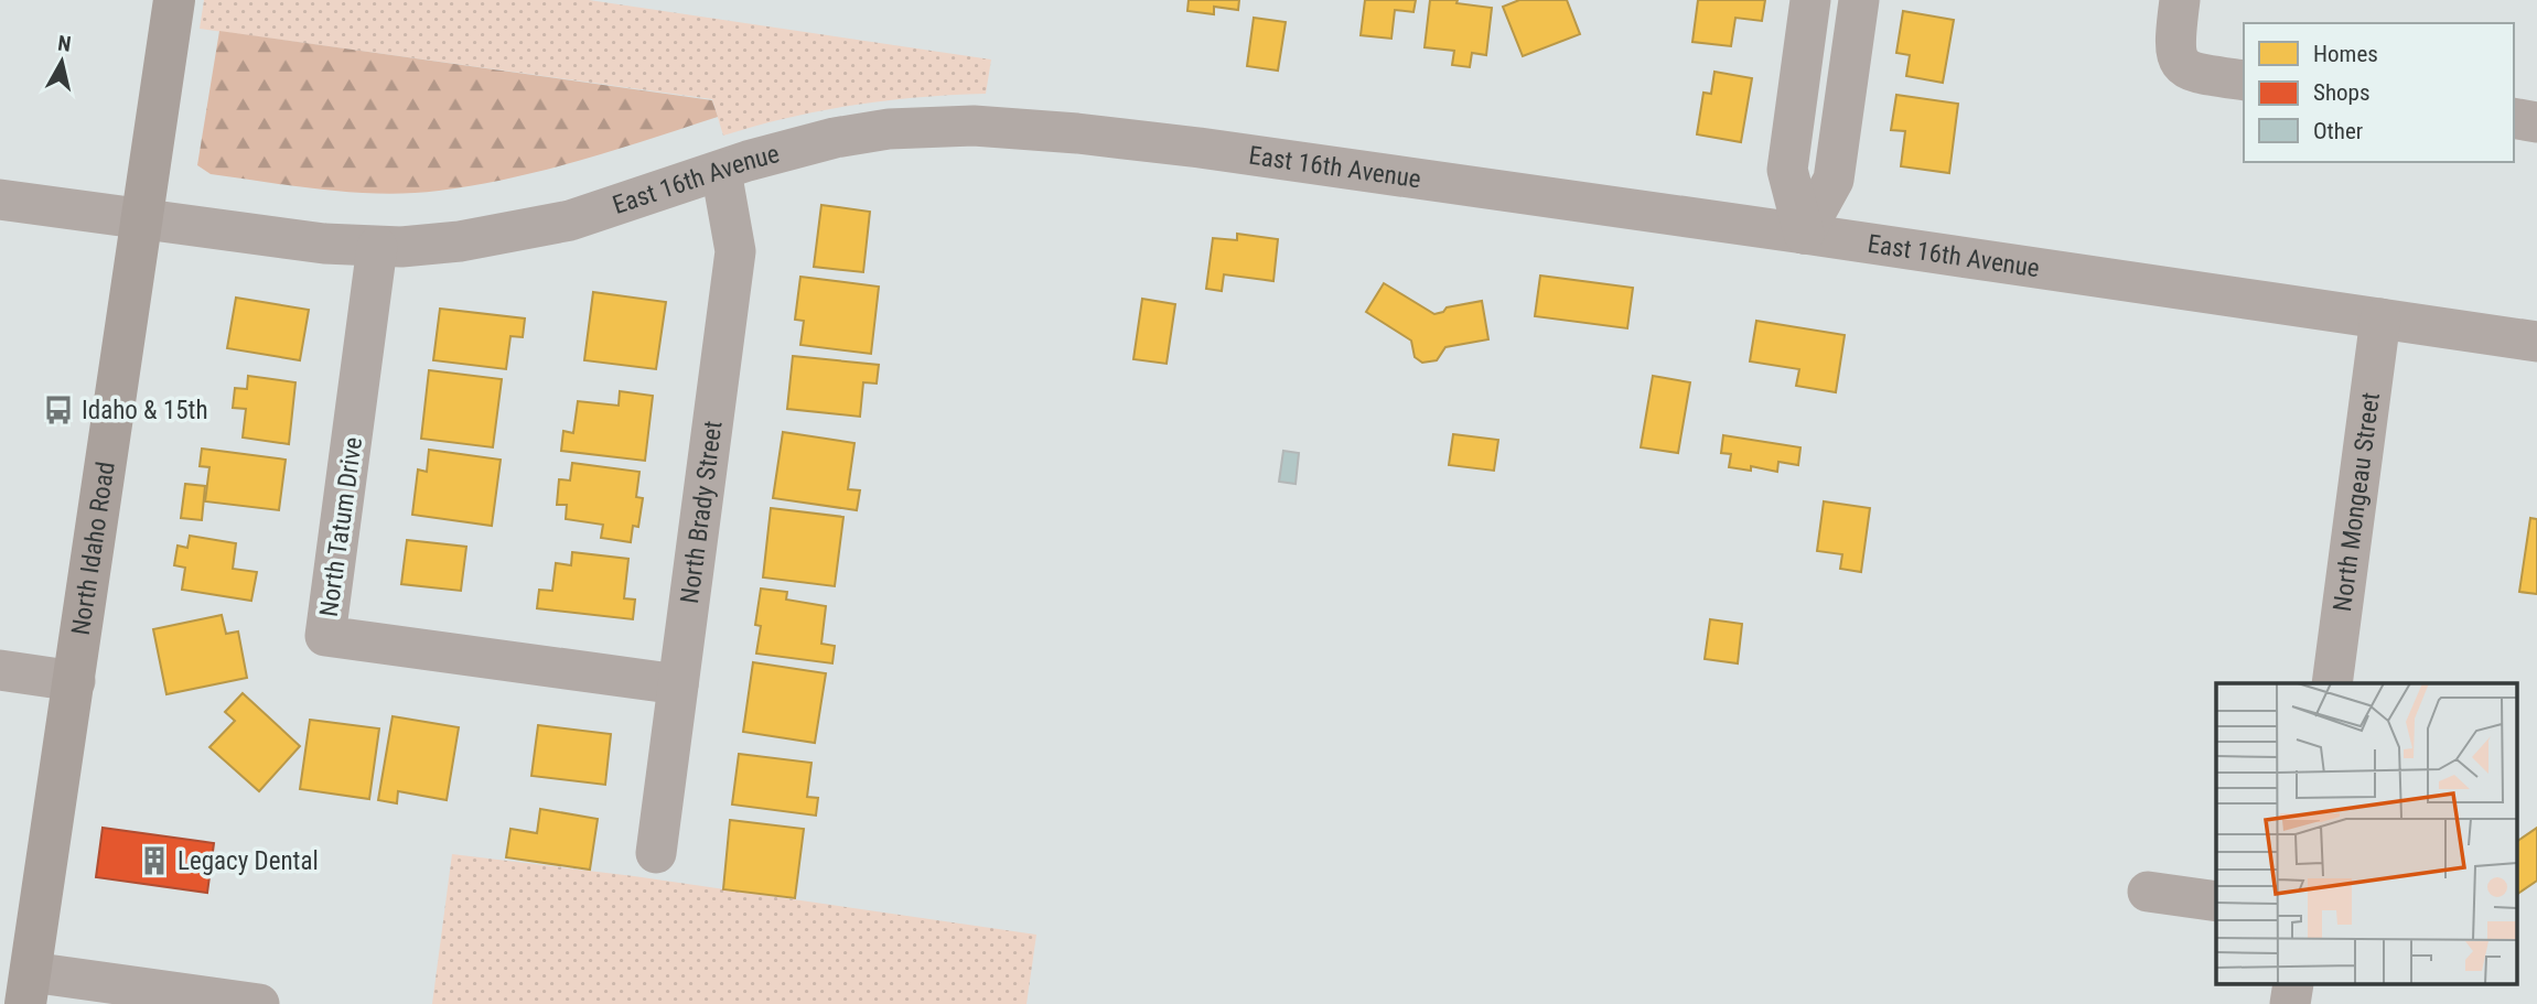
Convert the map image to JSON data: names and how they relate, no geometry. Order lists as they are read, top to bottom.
{
  "streets": {
    "main road": ["North Idaho Road"],
    "street": [
      "East 16th Avenue",
      "North Mongeau Street",
      "North Brady Street",
      "North Tatum Drive"
    ]
  },
  "crossings": [
    ["East 16th Avenue", "North Mongeau Street"],
    ["East 16th Avenue", "North Brady Street"],
    ["East 16th Avenue", "North Tatum Drive"],
    ["East 16th Avenue", "North Idaho Road"],
    ["North Brady Street", "North Tatum Drive"]
  ],
  "places": {
    "bus stop": ["Idaho & 15th"],
    "building": ["Legacy Dental"]
  },
  "legend": ["Homes", "Shops", "Other"],
  "north": "top"
}
